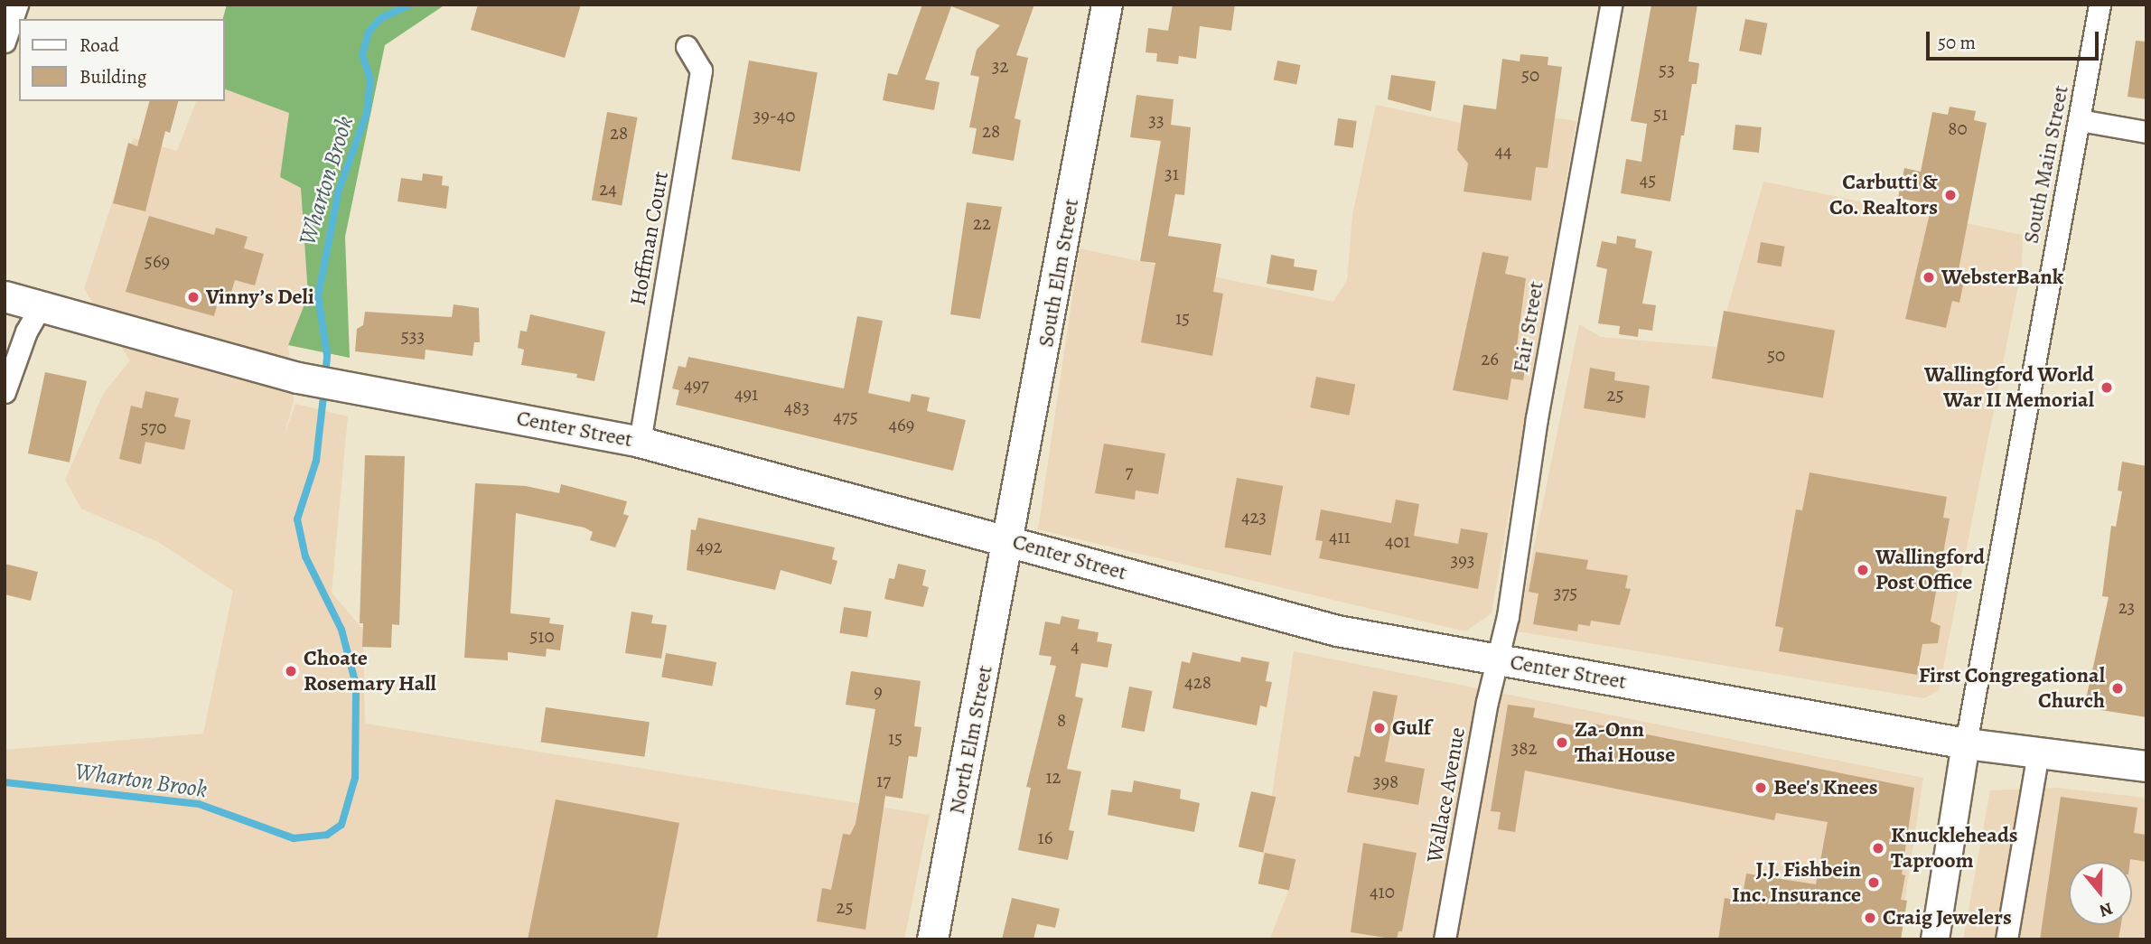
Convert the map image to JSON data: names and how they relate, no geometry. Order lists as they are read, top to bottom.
{
  "streets": {
    "main road": ["South Elm Street", "Center Street", "North Elm Street"],
    "street": [
      "South Main Street",
      "Hoffman Court",
      "Fair Street",
      "Wallace Avenue"
    ]
  },
  "crossings": [
    ["South Main Street", "Center Street"],
    ["Hoffman Court", "Center Street"],
    ["South Elm Street", "Center Street"],
    ["South Elm Street", "North Elm Street"],
    ["Fair Street", "Center Street"],
    ["Fair Street", "Wallace Avenue"],
    ["Center Street", "North Elm Street"],
    ["Center Street", "Wallace Avenue"]
  ],
  "water": ["Wharton Brook"],
  "places": [
    "Carbutti & Co. Realtors",
    "WebsterBank",
    "Vinny’s Deli",
    "Wallingford World War II Memorial",
    "Wallingford Post Office",
    "Choate Rosemary Hall",
    "First Congregational Church",
    "Gulf",
    "Za-Onn Thai House",
    "Bee's Knees",
    "Knuckleheads Taproom",
    "J.J. Fishbein Inc. Insurance",
    "Craig Jewelers"
  ],
  "house_numbers": [
    "32",
    "53",
    "50",
    "51",
    "39-40",
    "33",
    "80",
    "28",
    "28",
    "44",
    "31",
    "45",
    "24",
    "22",
    "569",
    "15",
    "533",
    "50",
    "26",
    "497",
    "491",
    "25",
    "483",
    "475",
    "469",
    "570",
    "7",
    "423",
    "411",
    "401",
    "492",
    "393",
    "375",
    "23",
    "510",
    "4",
    "428",
    "9",
    "8",
    "15",
    "382",
    "12",
    "17",
    "398",
    "16",
    "410",
    "25"
  ],
  "legend": ["Road", "Building"],
  "scale_bar": "50 m",
  "north": "bottom"
}
